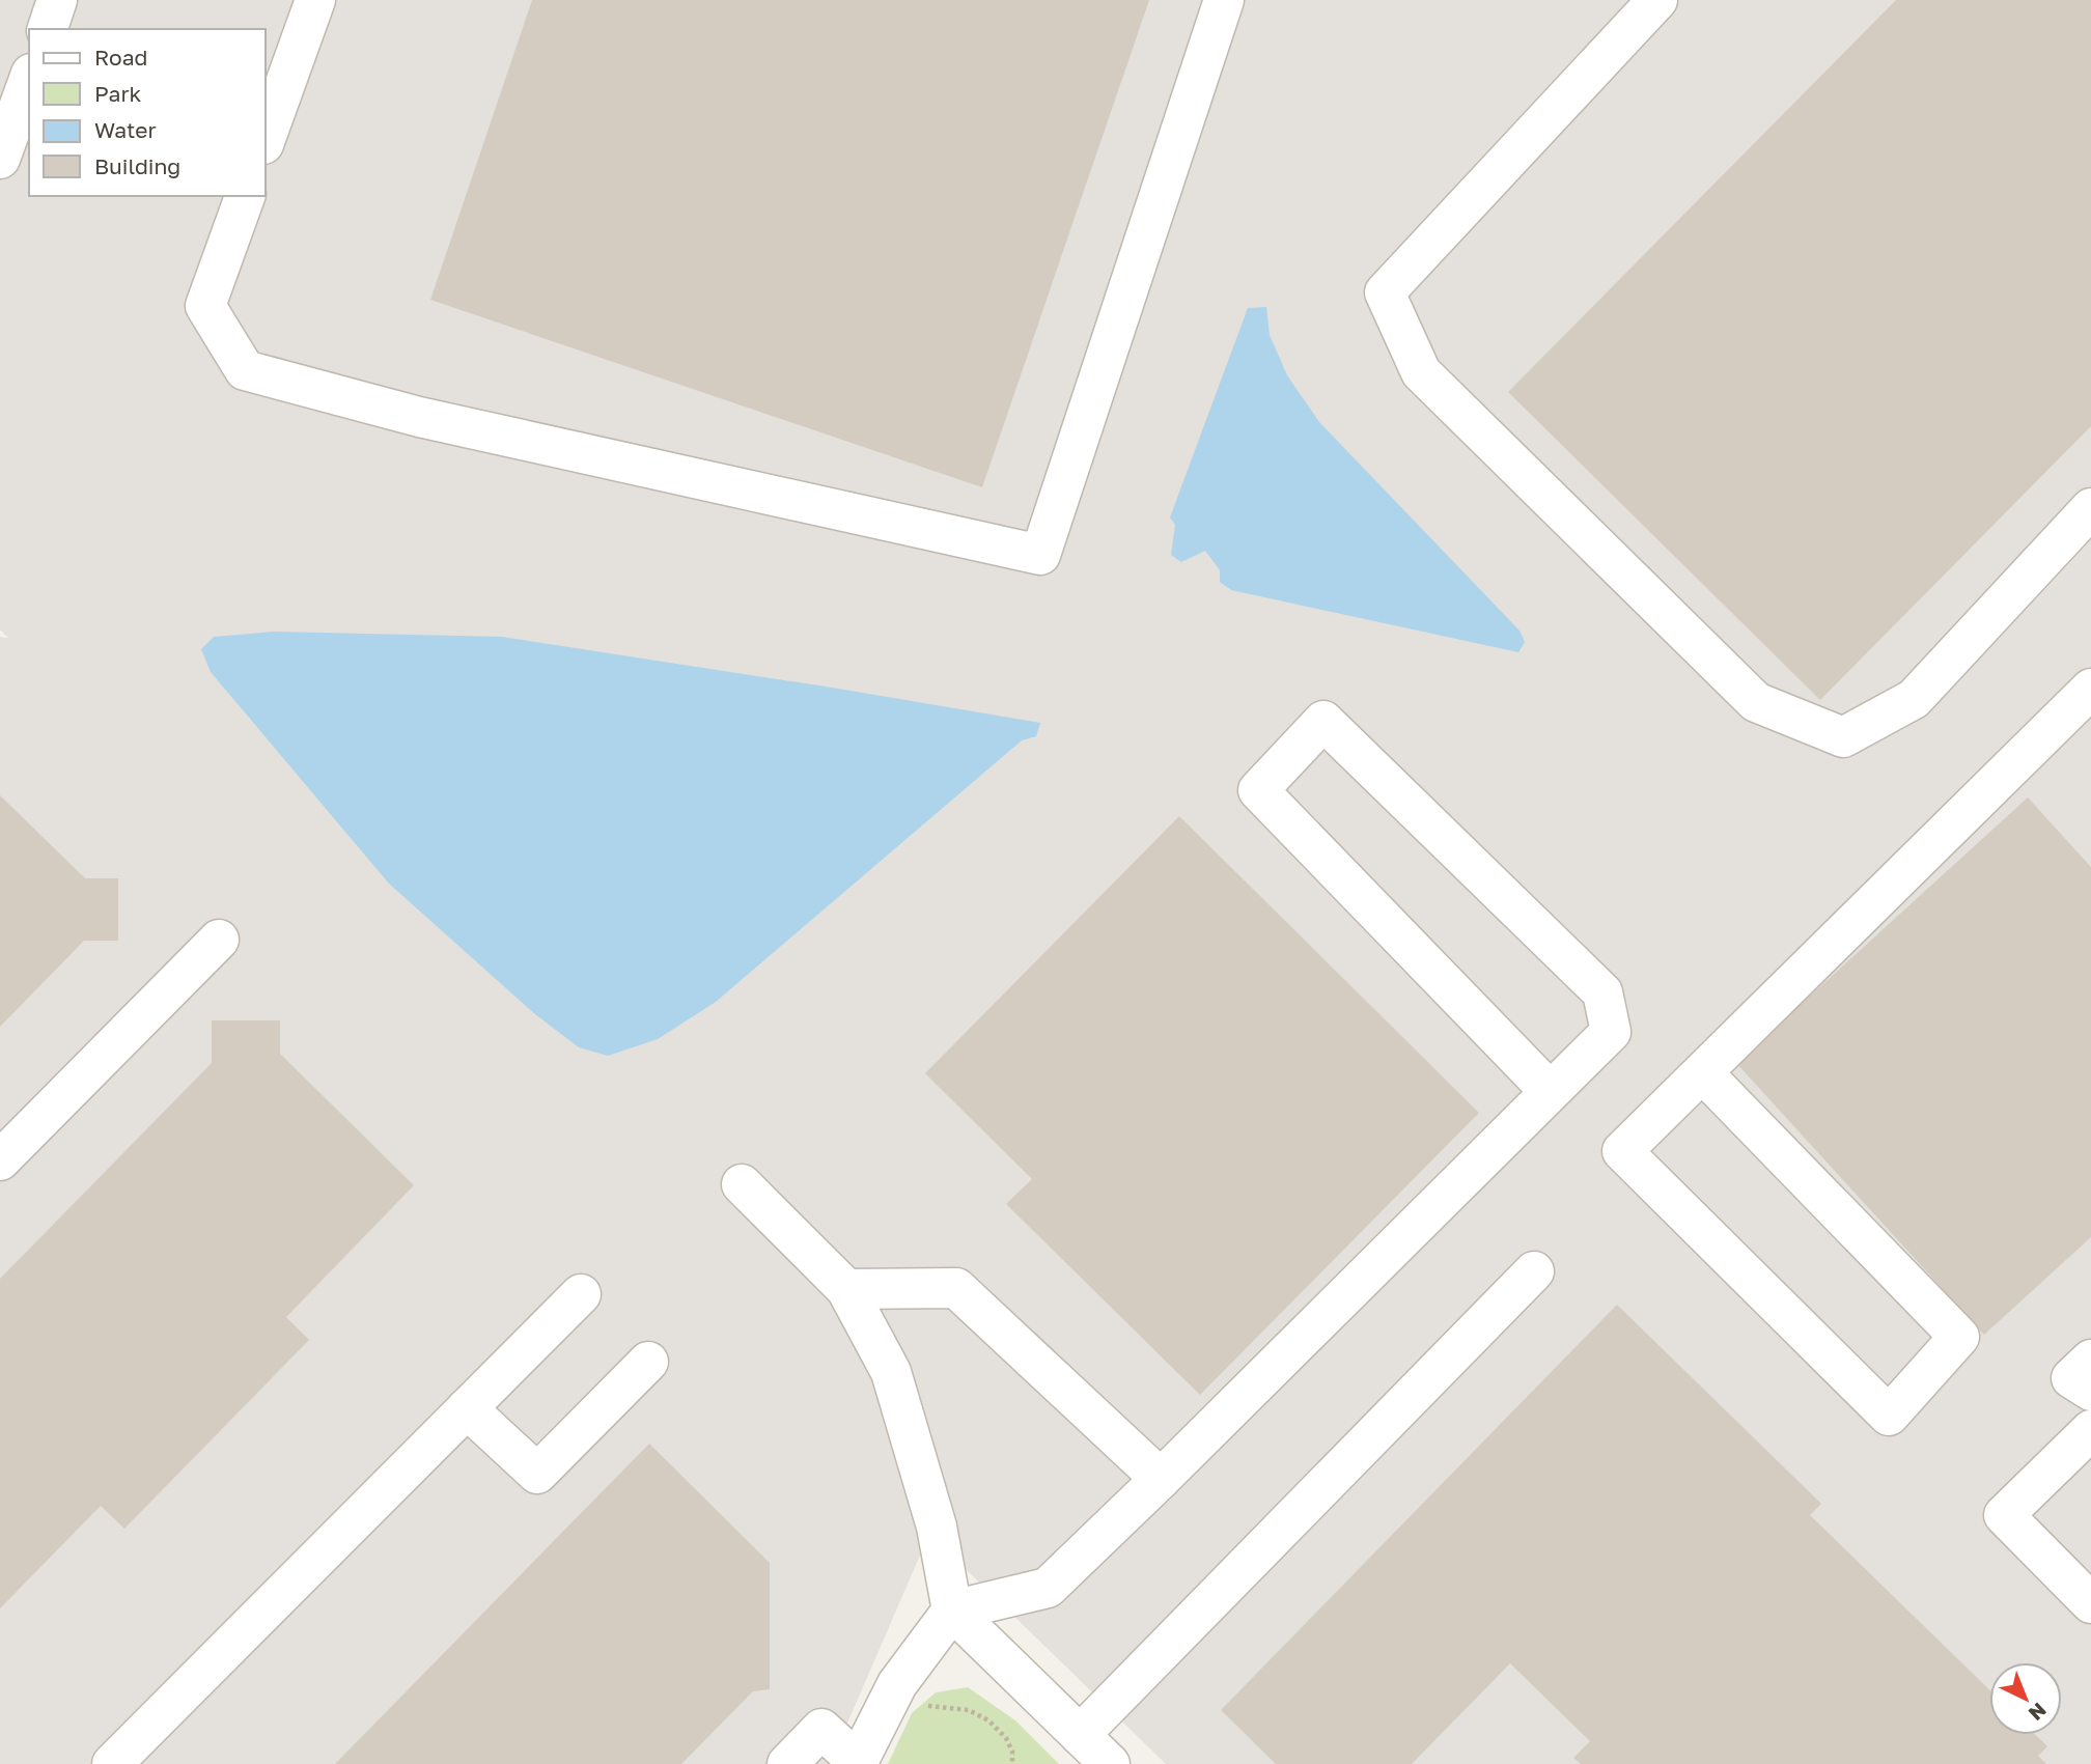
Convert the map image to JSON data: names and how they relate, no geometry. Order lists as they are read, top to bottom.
{
  "legend": [
    "Road",
    "Park",
    "Water",
    "Building"
  ],
  "north": "bottom right"
}
